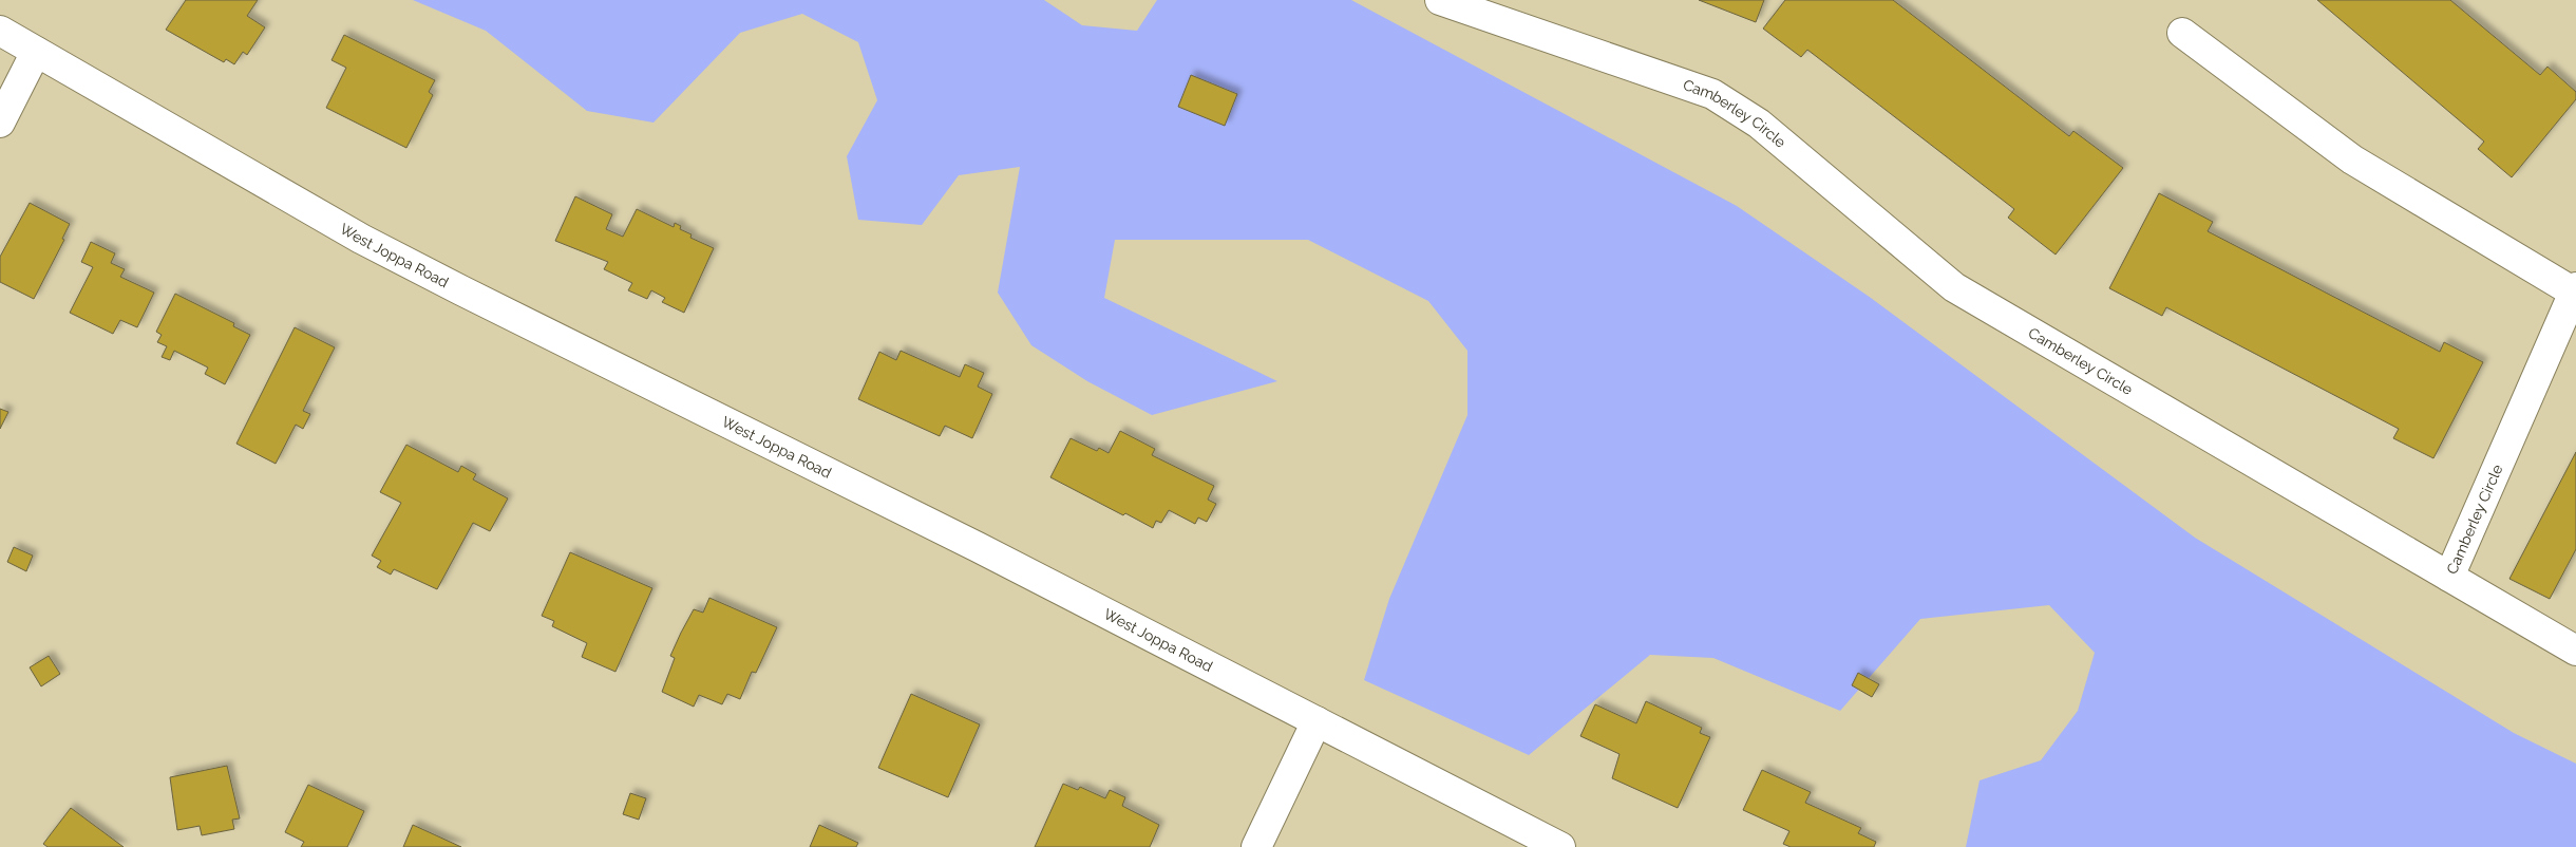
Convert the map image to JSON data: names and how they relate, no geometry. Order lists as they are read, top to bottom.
{
  "streets": {
    "street": ["Camberley Circle", "West Joppa Road"]
  }
}
